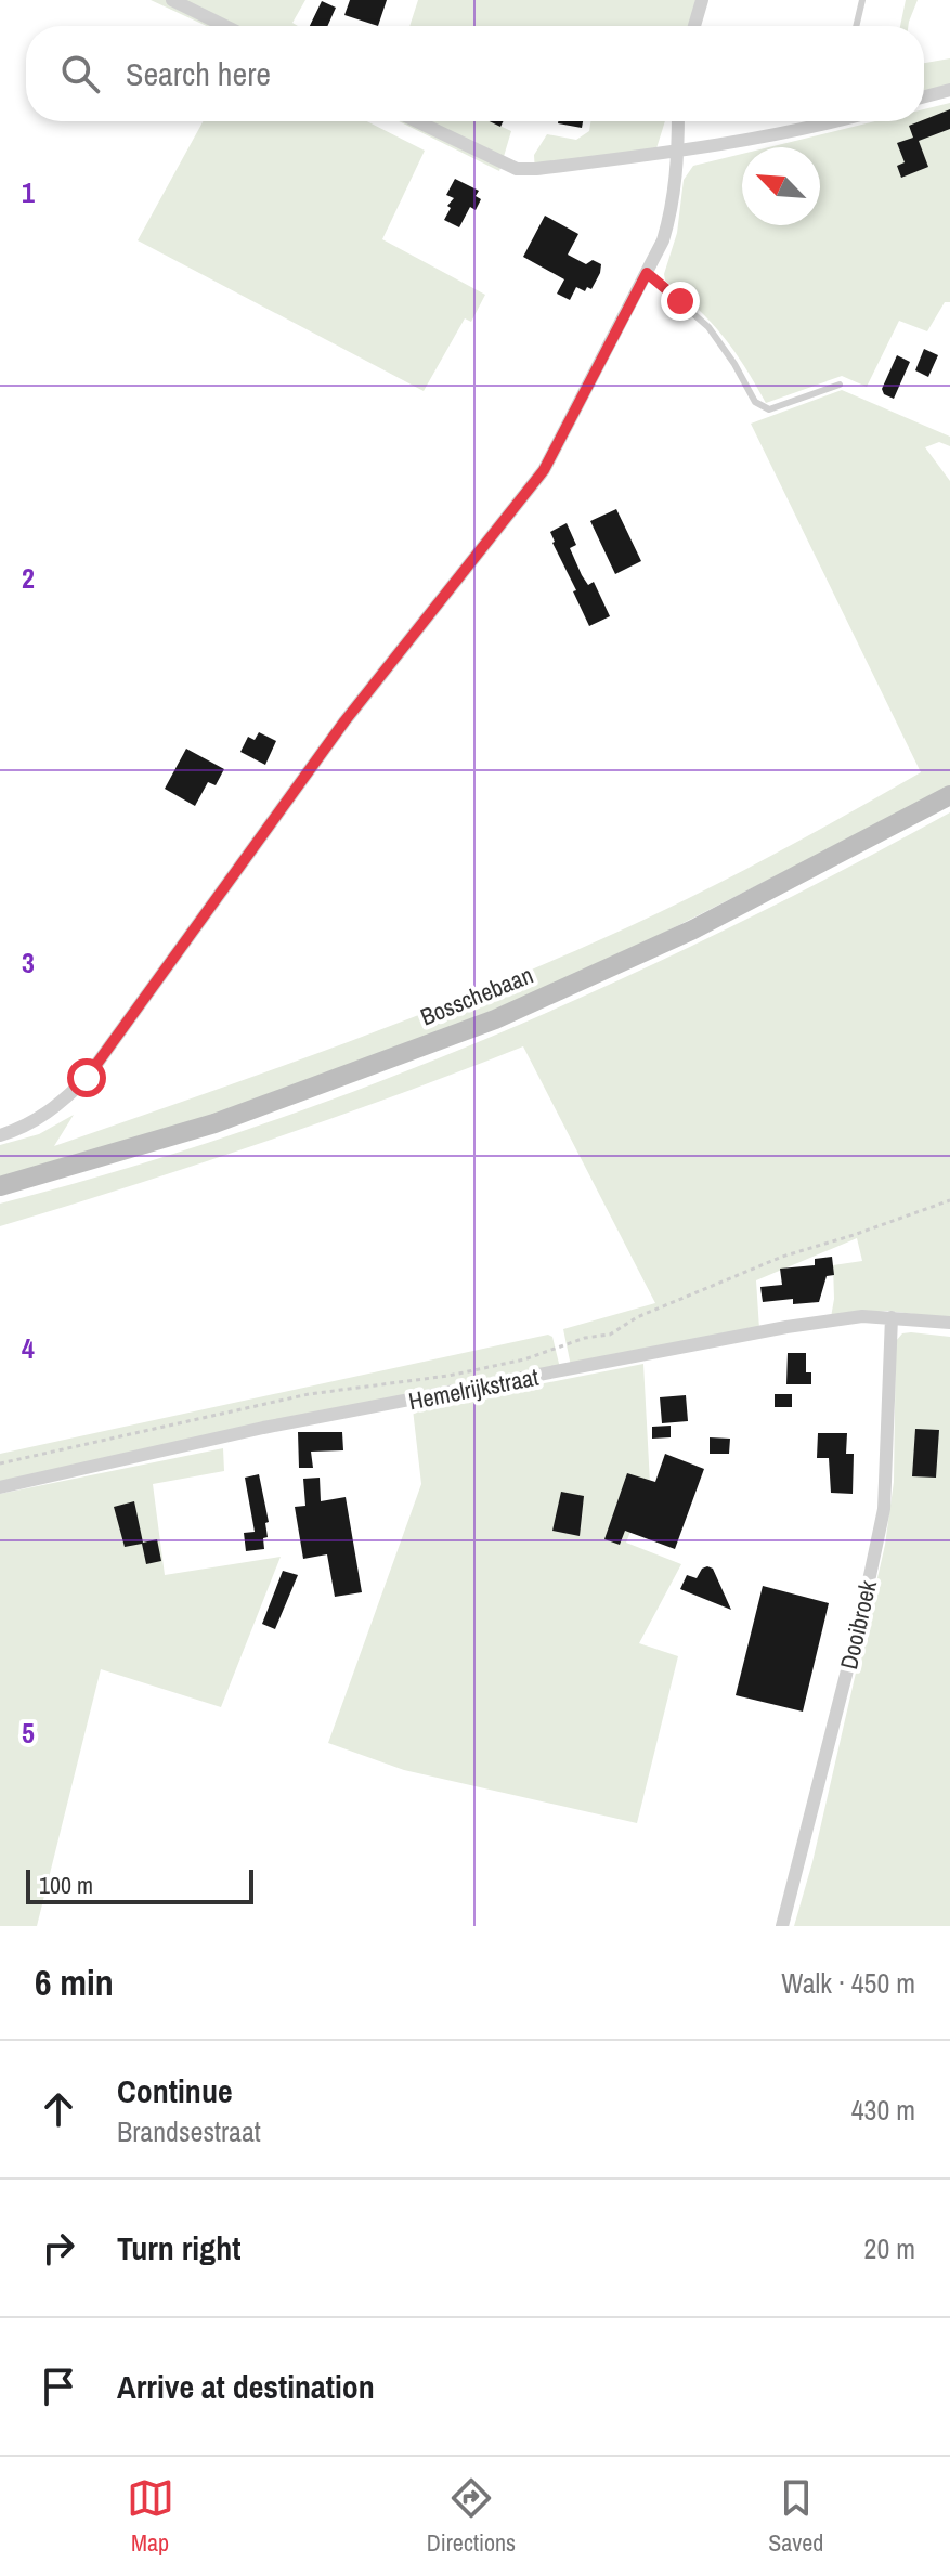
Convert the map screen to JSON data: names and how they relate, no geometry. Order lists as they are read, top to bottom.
{
  "streets": {
    "main road": ["Bosschebaan"],
    "street": ["Hemelrijkstraat", "Dooibroek"]
  },
  "crossings": [
    ["Hemelrijkstraat", "Dooibroek"]
  ],
  "scale_bar": "100 m",
  "north": "top left",
  "page": {
    "search": "Search here",
    "scale": "100 m",
    "heading": ["6 min", "Walk · 450 m"],
    "list": [
      ["Continue", "Brandsestraat", "430 m"],
      ["Turn right", "20 m"],
      "Arrive at destination"
    ],
    "nav": ["Map", "Directions", "Saved"]
  },
  "grid": {
    "rows": [
      "1",
      "2",
      "3",
      "4",
      "5"
    ]
  }
}
